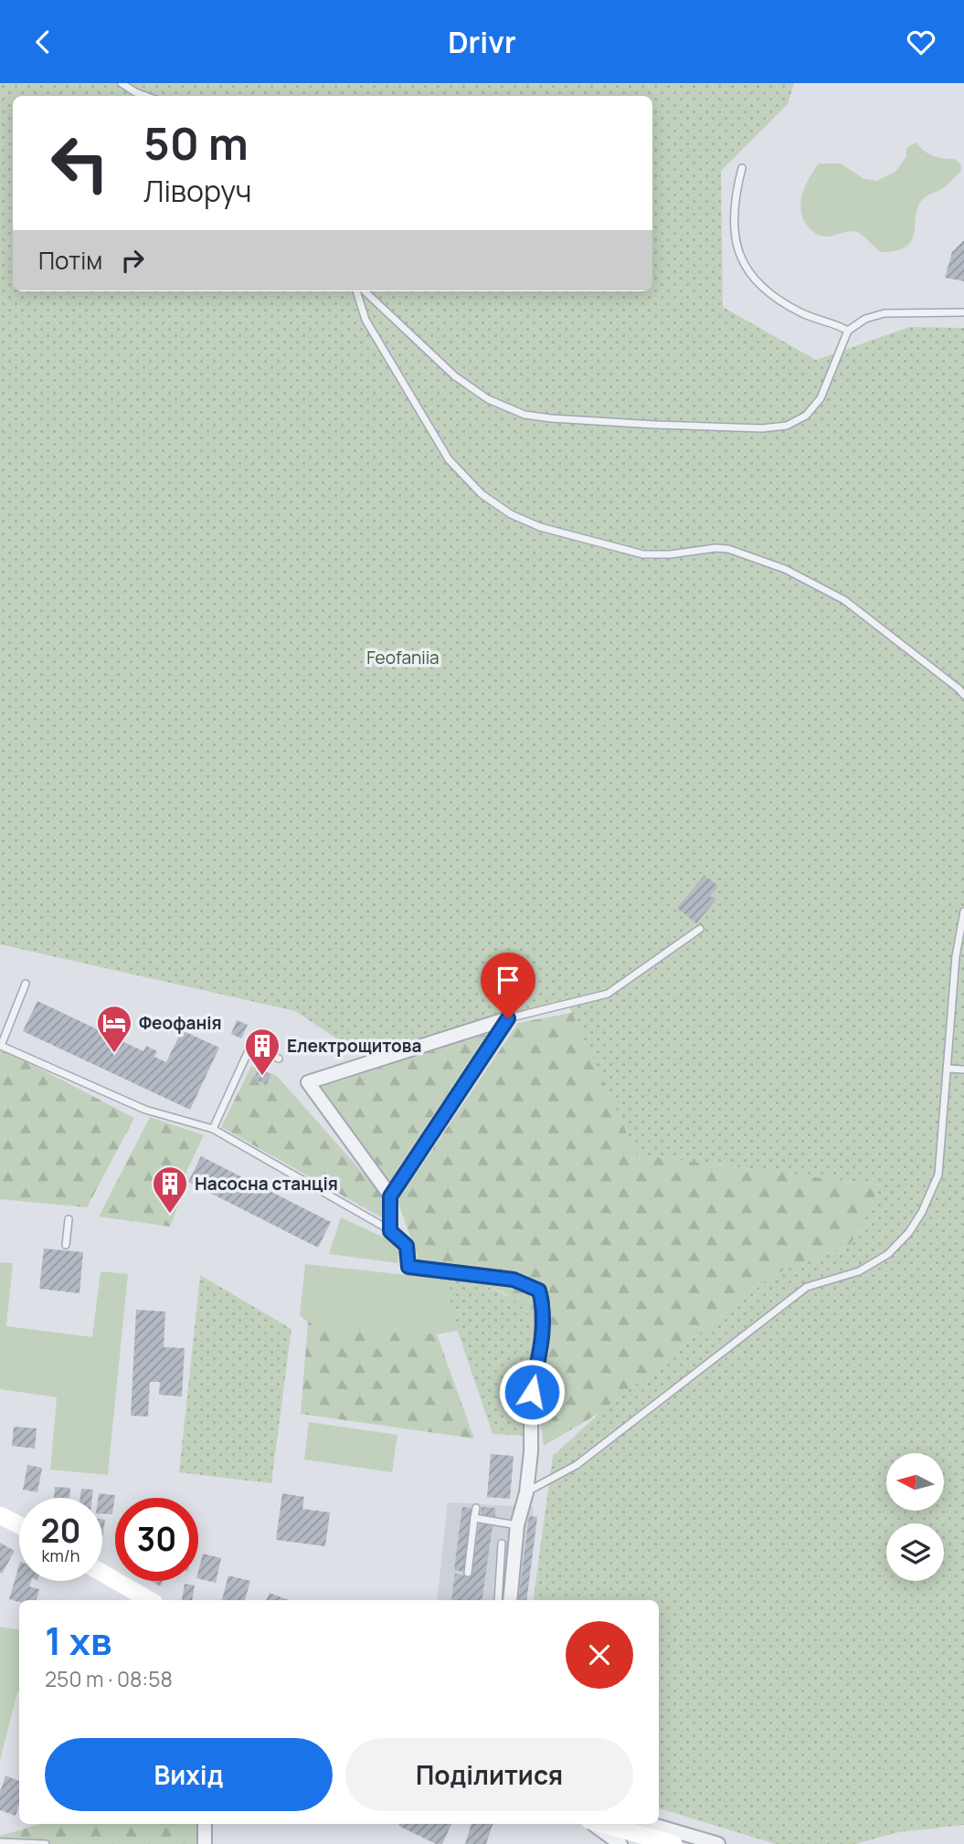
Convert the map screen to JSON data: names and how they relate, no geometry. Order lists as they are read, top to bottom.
{
  "parks": ["Feofaniia"],
  "places": {
    "hotel": ["Феофанія"],
    "building": ["Електрощитова", "Насосна станція"]
  },
  "north": "left",
  "page": {
    "header": "Drivr",
    "turn": ["50 m", "Ліворуч"],
    "then": "Потім",
    "speed": "20 km/h",
    "limit": "30",
    "heading": ["1 хв", "250 m · 08:58"],
    "buttons": ["Вихід", "Поділитися"]
  }
}
